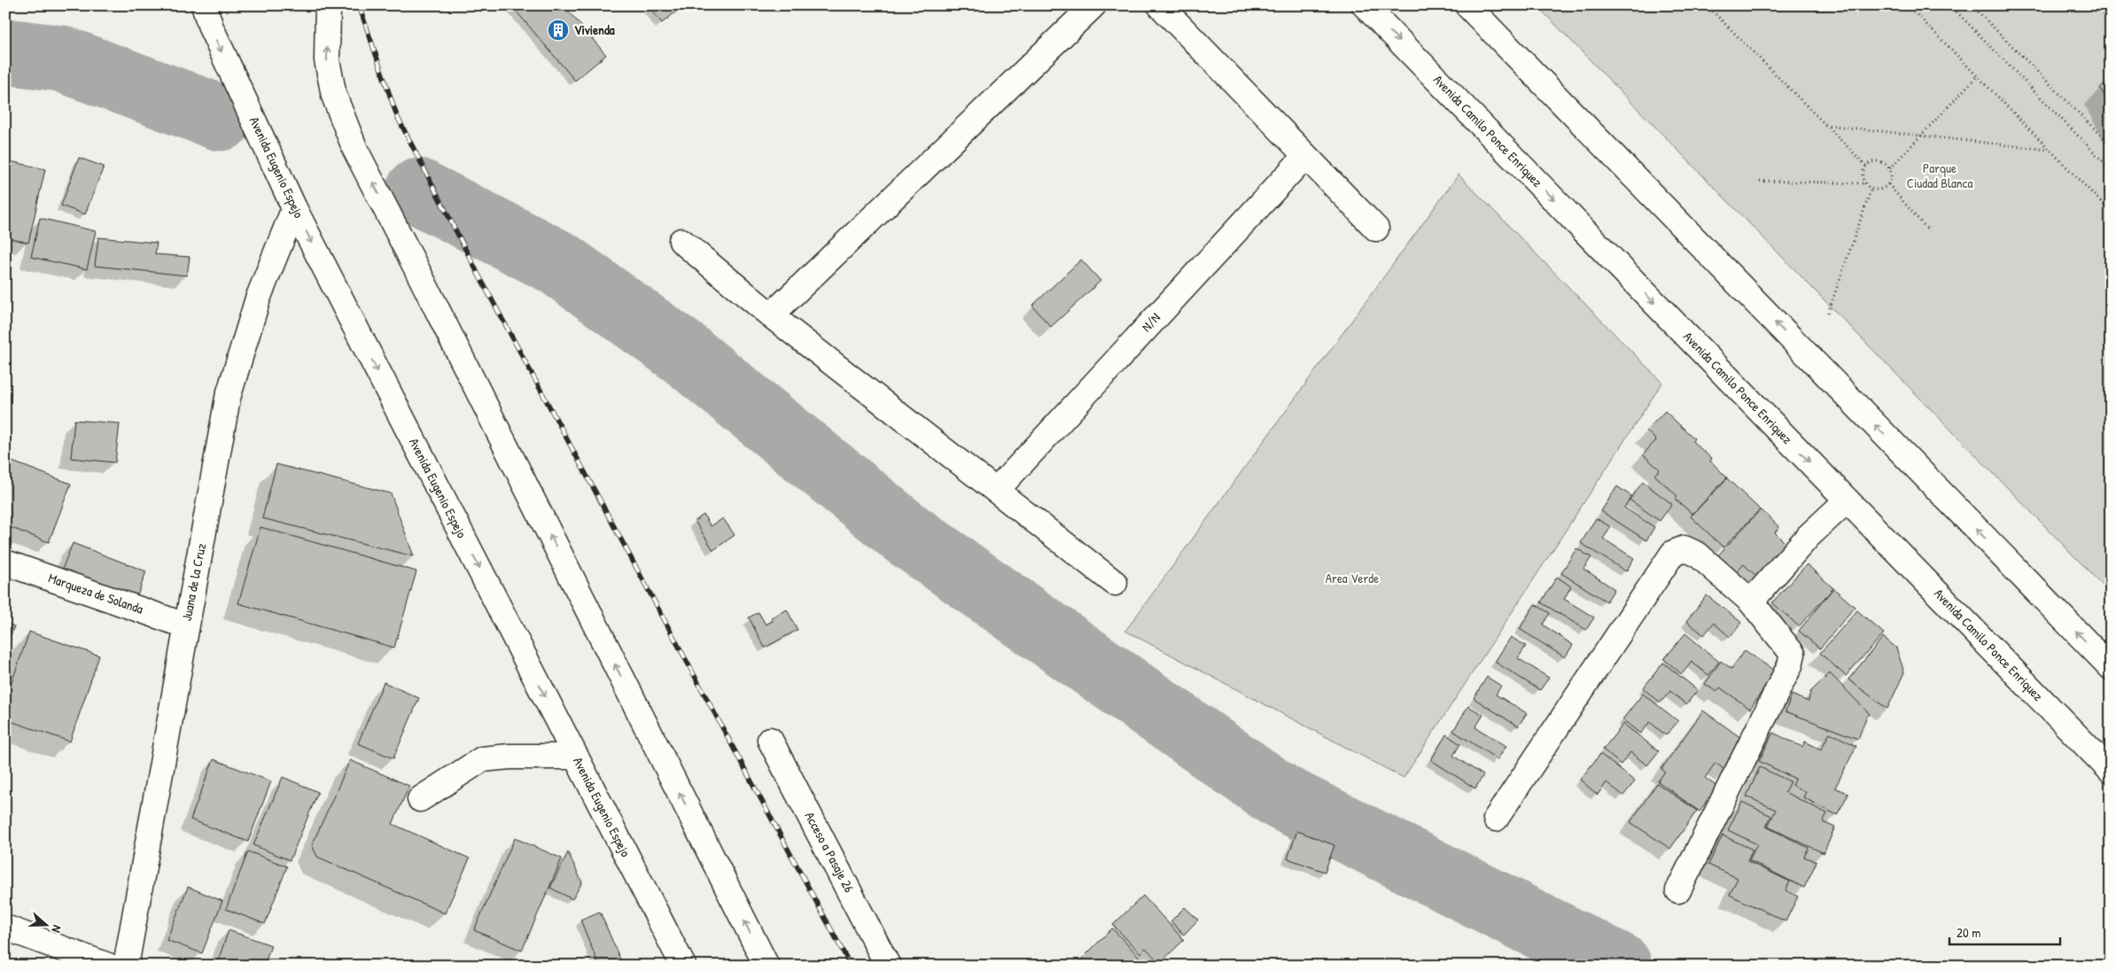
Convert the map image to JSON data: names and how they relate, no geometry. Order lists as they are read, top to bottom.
{
  "streets": {
    "main road": [
      "Avenida Camilo Ponce Enriquez",
      "Avenida Eugenio Espejo",
      "N/N",
      "Juana de la Cruz",
      "Marqueza de Solanda",
      "Acceso a Pasaje 26"
    ]
  },
  "crossings": [
    ["Avenida Eugenio Espejo", "Juana de la Cruz"],
    ["Juana de la Cruz", "Marqueza de Solanda"]
  ],
  "parks": ["Parque Ciudad Blanca", "Area Verde"],
  "places": {
    "building": ["Vivienda"]
  },
  "scale_bar": "20 m",
  "north": "right"
}
